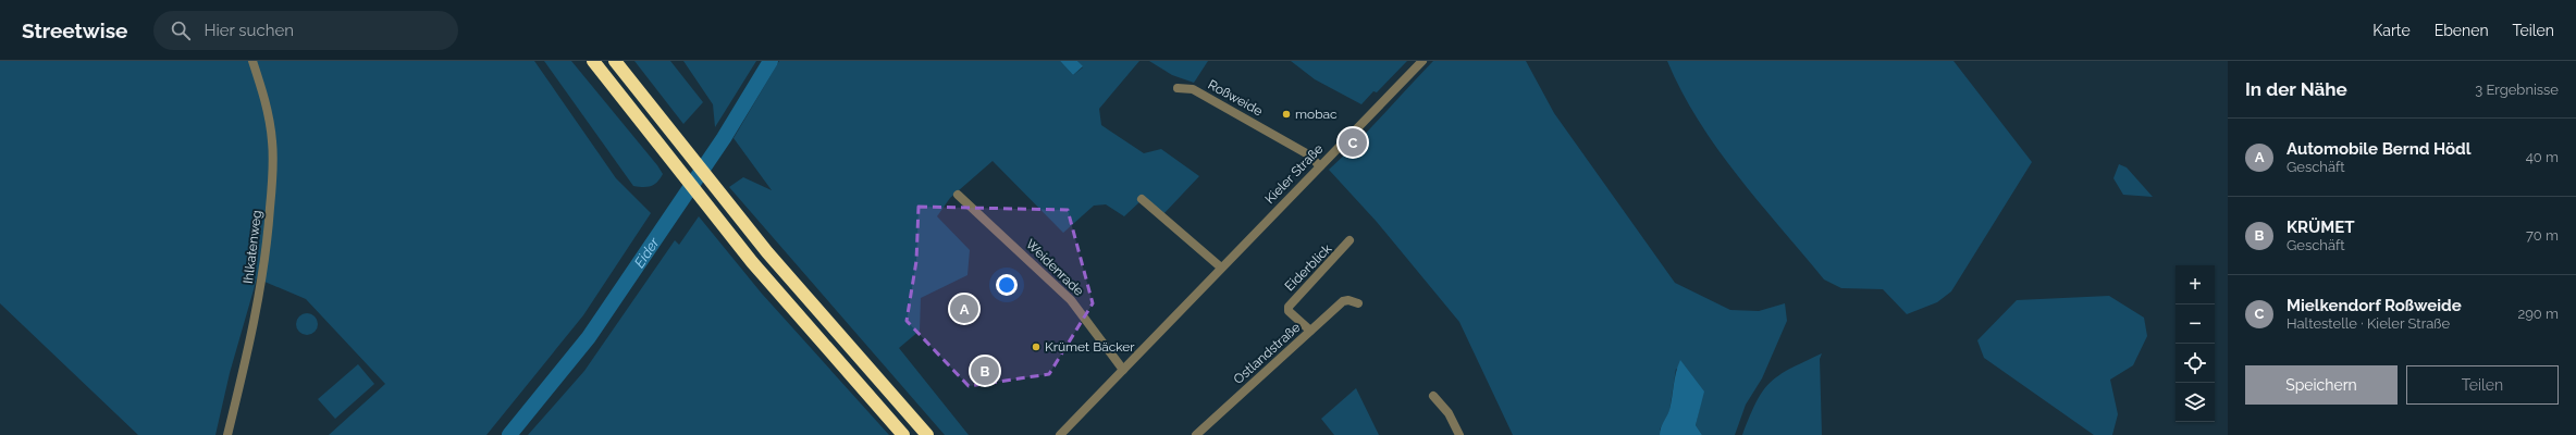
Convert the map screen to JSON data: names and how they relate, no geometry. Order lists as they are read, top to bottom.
{
  "streets": {
    "street": [
      "Roßweide",
      "Kieler Straße",
      "Ihlkatenweg",
      "Weidenrade",
      "Eiderblick",
      "Ostlandstraße"
    ]
  },
  "crossings": [
    ["Roßweide", "Kieler Straße"],
    ["Kieler Straße", "Weidenrade"],
    ["Eiderblick", "Ostlandstraße"]
  ],
  "water": ["Eider"],
  "places": ["mobac", "Krümet Bäcker"],
  "page": {
    "header": "Streetwise",
    "search": "Hier suchen",
    "nav": ["Karte", "Ebenen", "Teilen"],
    "heading": ["In der Nähe", "3 Ergebnisse"],
    "list": [
      {
        "mark": "A",
        "name": "Automobile Bernd Hödl",
        "note": "Geschäft",
        "value": "40 m"
      },
      {
        "mark": "B",
        "name": "KRÜMET",
        "note": "Geschäft",
        "value": "70 m"
      },
      {
        "mark": "C",
        "name": "Mielkendorf Roßweide",
        "note": "Haltestelle · Kieler Straße",
        "value": "290 m"
      }
    ],
    "pins": ["C", "A", "B"],
    "map_buttons": ["+", "−"],
    "buttons": ["Speichern", "Teilen"]
  }
}
